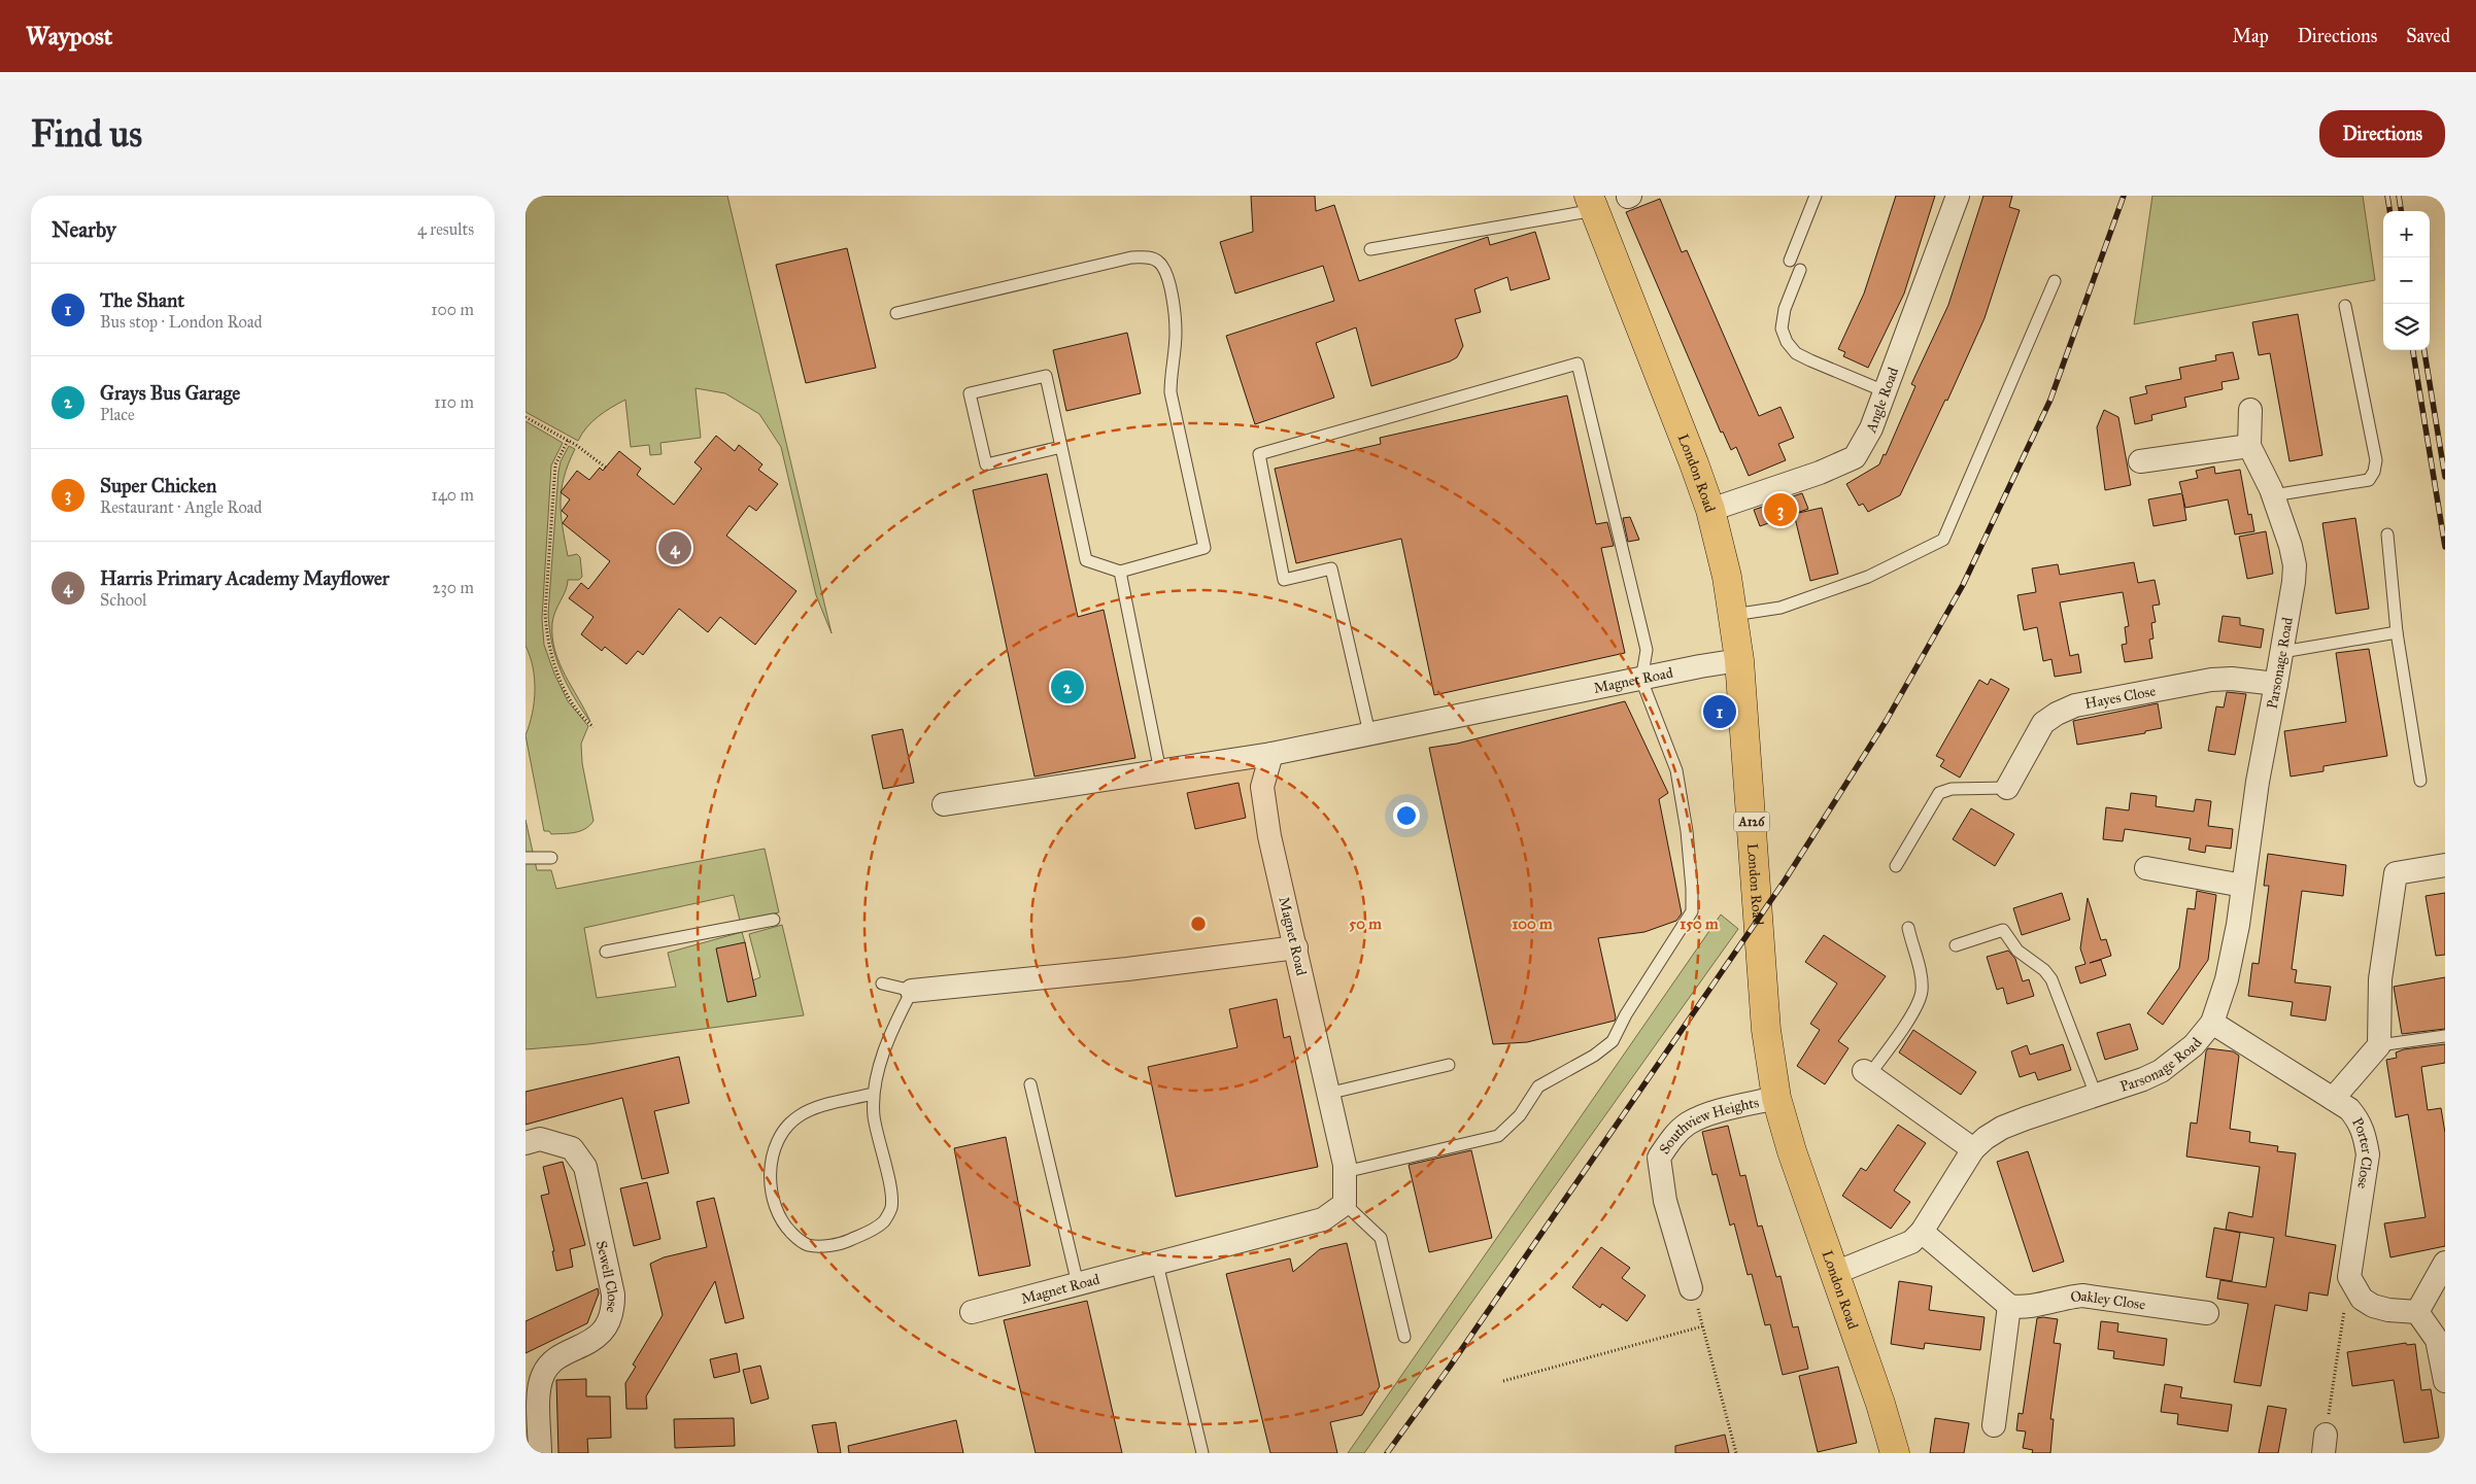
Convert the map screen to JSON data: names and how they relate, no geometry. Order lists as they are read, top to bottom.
{
  "streets": {
    "main road": ["London Road", "A126"],
    "street": [
      "Angle Road",
      "Parsonage Road",
      "Magnet Road",
      "Hayes Close",
      "Southview Heights",
      "Porter Close",
      "Sewell Close",
      "Oakley Close"
    ]
  },
  "crossings": [
    ["Angle Road", "London Road"],
    ["London Road", "Parsonage Road"],
    ["London Road", "Magnet Road"],
    ["London Road", "Southview Heights"],
    ["Parsonage Road", "Hayes Close"],
    ["Parsonage Road", "Porter Close"]
  ],
  "page": {
    "header": "Waypost",
    "nav": ["Map", "Directions", "Saved"],
    "buttons": "Directions",
    "title": "Find us",
    "heading": ["Nearby", "4 results"],
    "map_buttons": ["+", "−"],
    "list": [
      {
        "mark": "1",
        "name": "The Shant",
        "note": "Bus stop · London Road",
        "value": "100 m"
      },
      {
        "mark": "2",
        "name": "Grays Bus Garage",
        "note": "Place",
        "value": "110 m"
      },
      {
        "mark": "3",
        "name": "Super Chicken",
        "note": "Restaurant · Angle Road",
        "value": "140 m"
      },
      {
        "mark": "4",
        "name": "Harris Primary Academy Mayflower",
        "note": "School",
        "value": "230 m"
      }
    ],
    "pins": [
      "3",
      "4",
      "2",
      "1"
    ]
  },
  "rings": ["50 m", "100 m", "150 m"]
}
